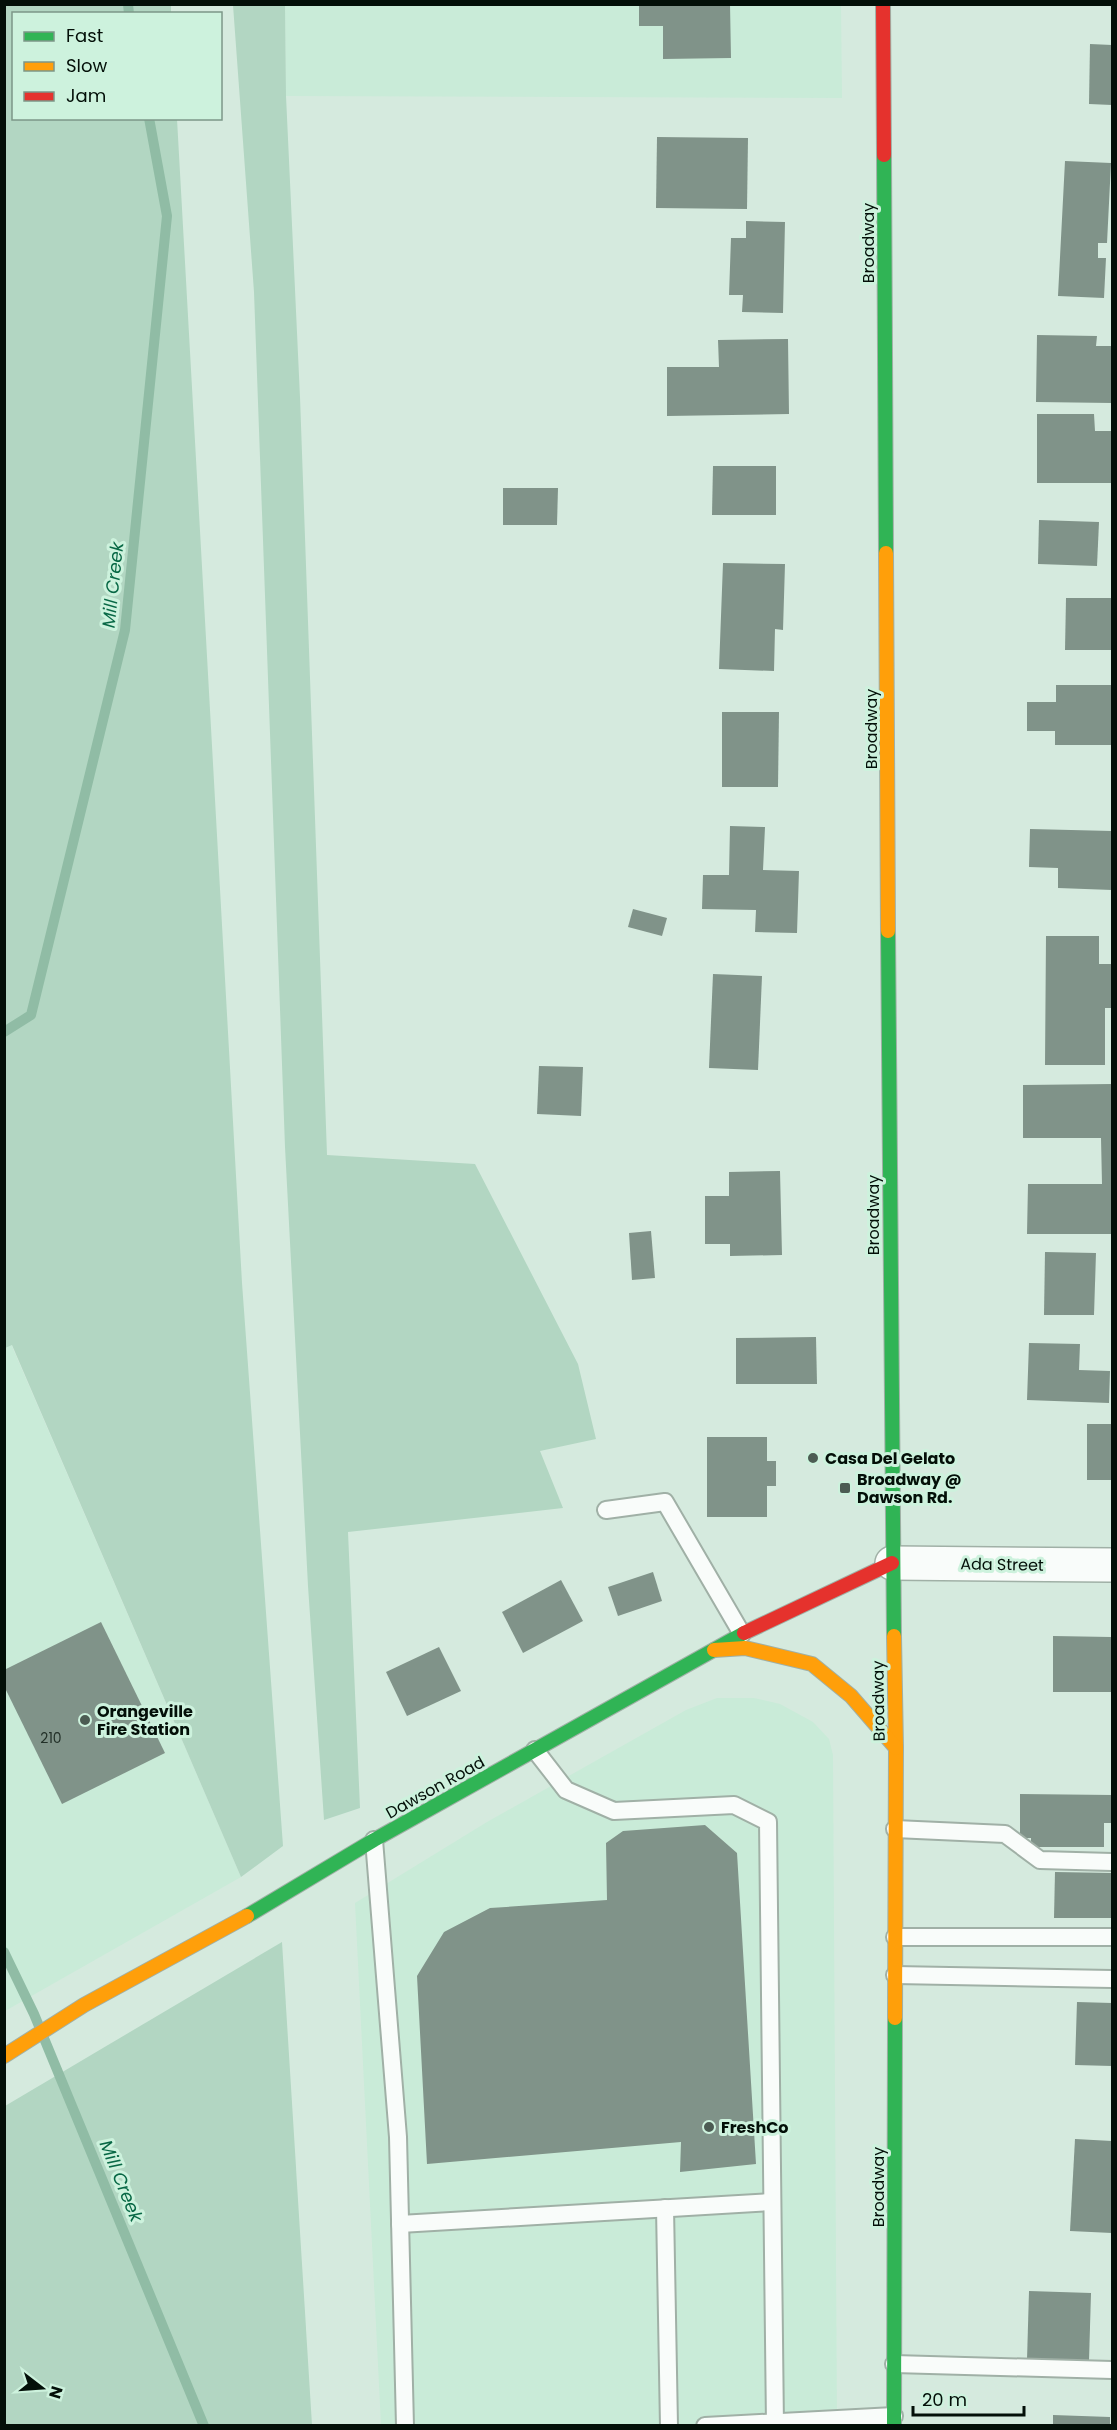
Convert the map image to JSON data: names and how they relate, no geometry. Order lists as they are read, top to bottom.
{
  "streets": {
    "main road": ["Broadway", "Dawson Road"],
    "street": ["Ada Street"]
  },
  "crossings": [
    ["Broadway", "Ada Street"],
    ["Broadway", "Dawson Road"],
    ["Ada Street", "Dawson Road"]
  ],
  "water": ["Mill Creek"],
  "places": {
    "other": ["Casa Del Gelato", "Orangeville Fire Station", "FreshCo"],
    "transit": ["Broadway @ Dawson Rd."]
  },
  "house_numbers": ["210"],
  "legend": ["Fast", "Slow", "Jam"],
  "scale_bar": "20 m",
  "north": "right"
}
